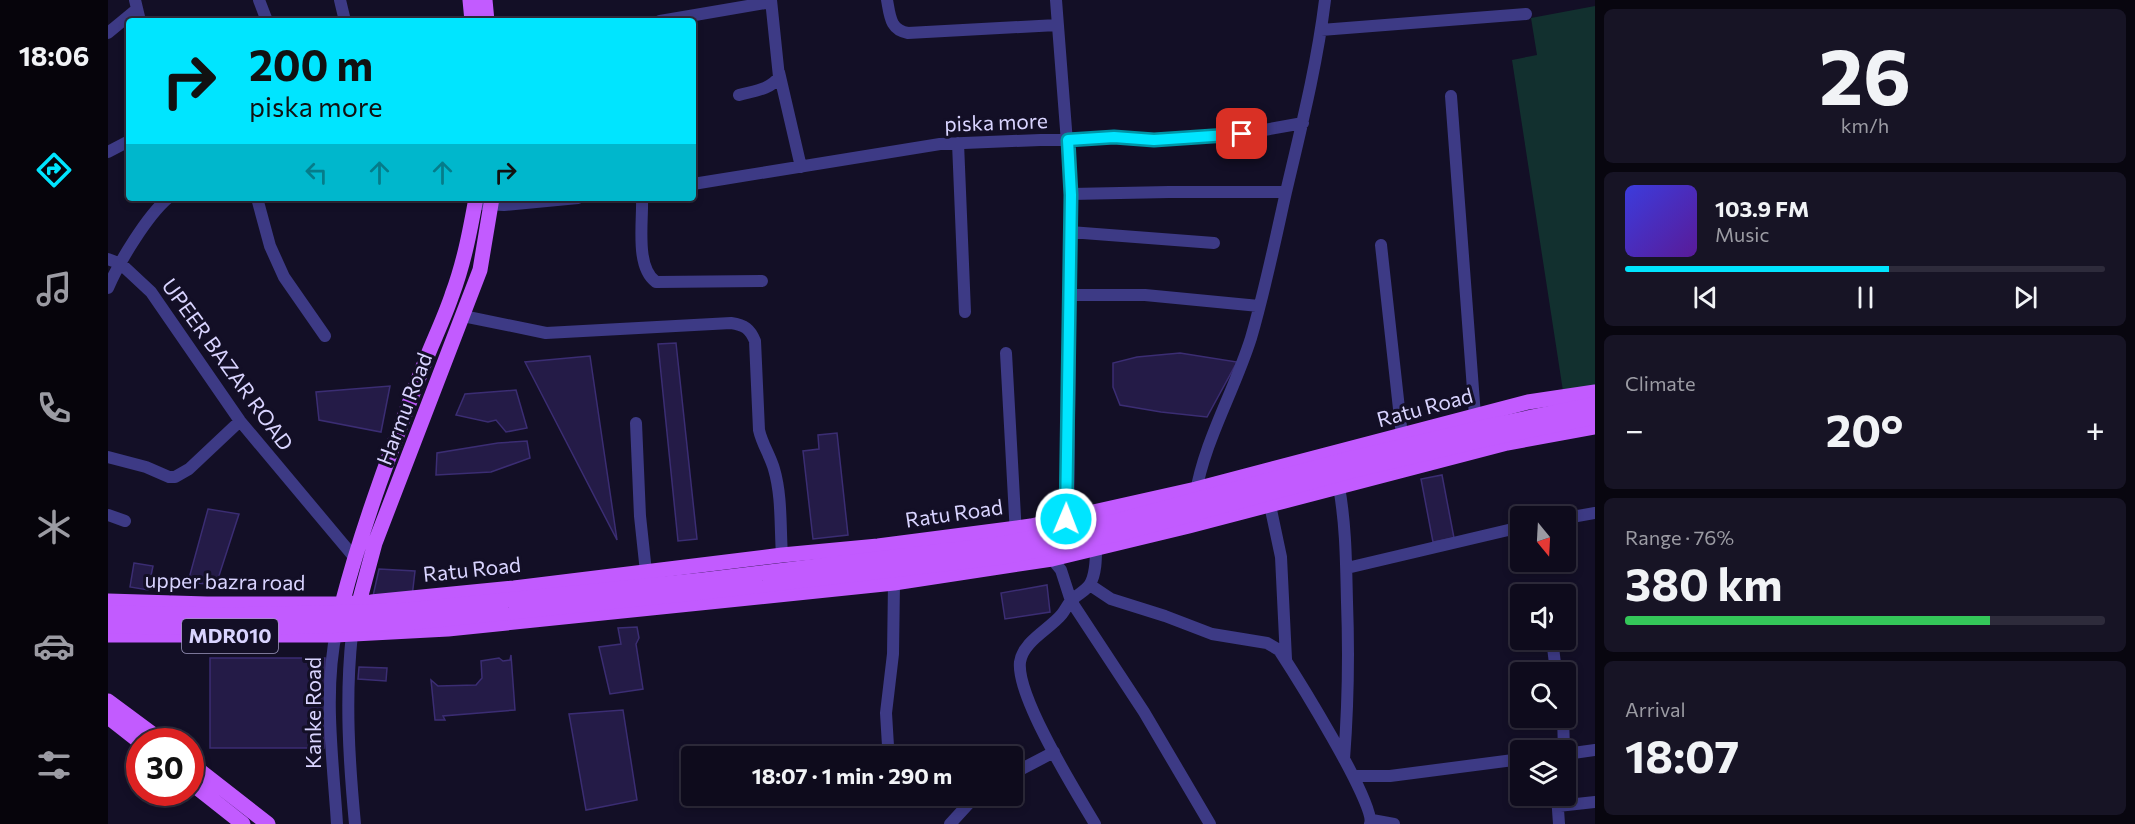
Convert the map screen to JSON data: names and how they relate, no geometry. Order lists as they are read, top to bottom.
{
  "streets": {
    "main road": [
      "Ratu Road",
      "Harmu Road",
      "upper bazra road",
      "MDR010"
    ],
    "street": ["piska more", "UPEER BAZAR ROAD", "Kanke Road"]
  },
  "crossings": [
    ["UPEER BAZAR ROAD", "Harmu Road"],
    ["Ratu Road", "Harmu Road"],
    ["Ratu Road", "upper bazra road"],
    ["Ratu Road", "Kanke Road"],
    ["Harmu Road", "upper bazra road"],
    ["Harmu Road", "MDR010"],
    ["Harmu Road", "Kanke Road"],
    ["upper bazra road", "Kanke Road"],
    ["MDR010", "Kanke Road"]
  ],
  "north": "bottom",
  "page": {
    "tabs": "18:06",
    "tile": [
      ["26", "km/h"],
      "Climate",
      ["Range · 76%", "380 km"],
      ["Arrival", "18:07"]
    ],
    "turn": ["200 m", "piska more"],
    "song": ["103.9 FM", "Music"],
    "heat": ["−", "20°", "+"],
    "limit": "30",
    "trip": "18:07 · 1 min · 290 m"
  }
}
